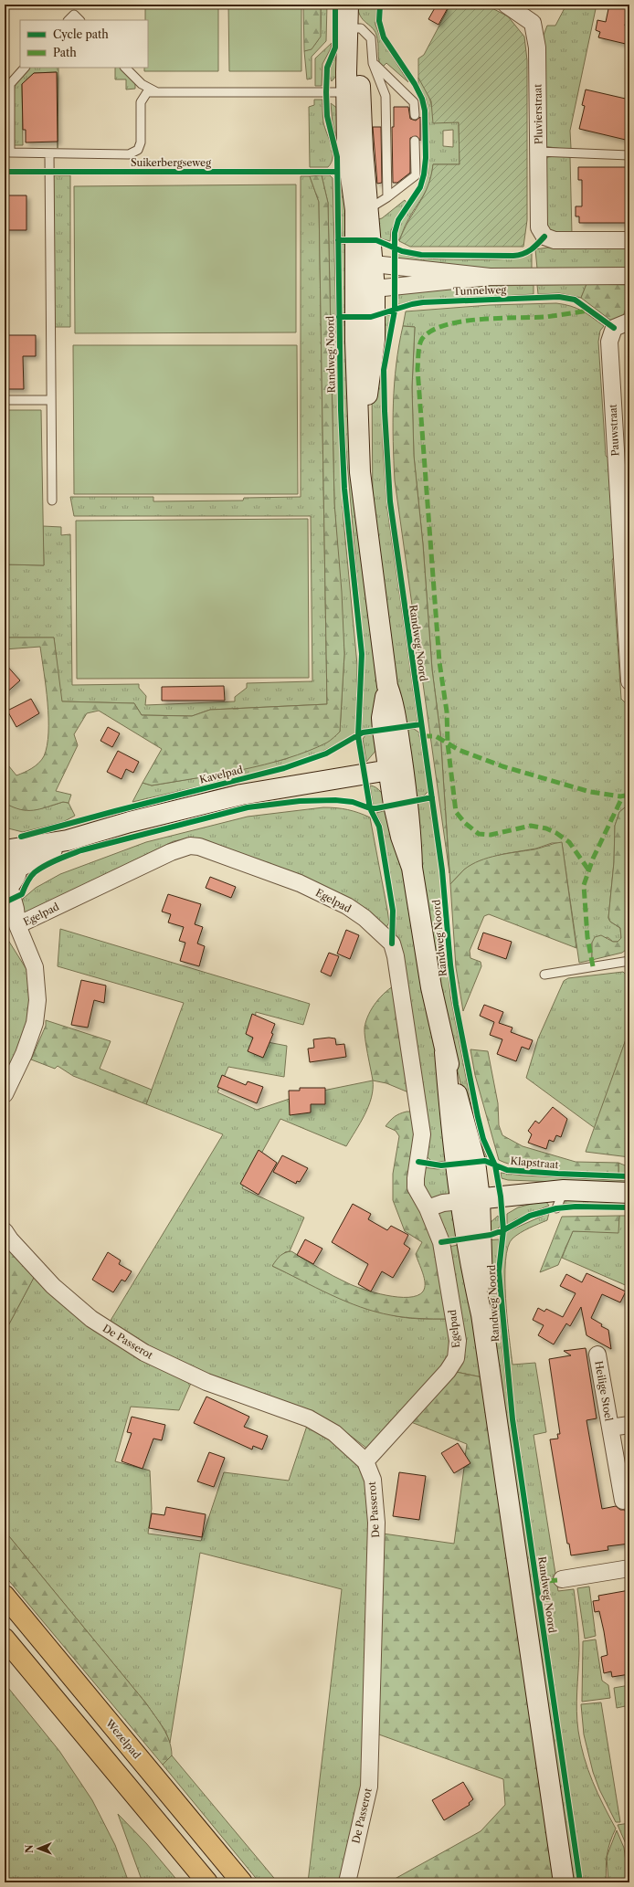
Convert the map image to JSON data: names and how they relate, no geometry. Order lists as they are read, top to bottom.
{
  "streets": {
    "highway": ["Wezelpad"],
    "main road": ["Randweg Noord"],
    "street": [
      "Pluvierstraat",
      "Tunnelweg",
      "Pauwstraat",
      "Egelpad",
      "De Passerot",
      "Heilige Stoel"
    ],
    "cycle path": ["Suikerbergseweg", "Kavelpad", "Klapstraat"]
  },
  "crossings": [
    ["Tunnelweg", "Randweg Noord"],
    ["Egelpad", "De Passerot"]
  ],
  "legend": ["Cycle path", "Path"],
  "north": "left"
}
